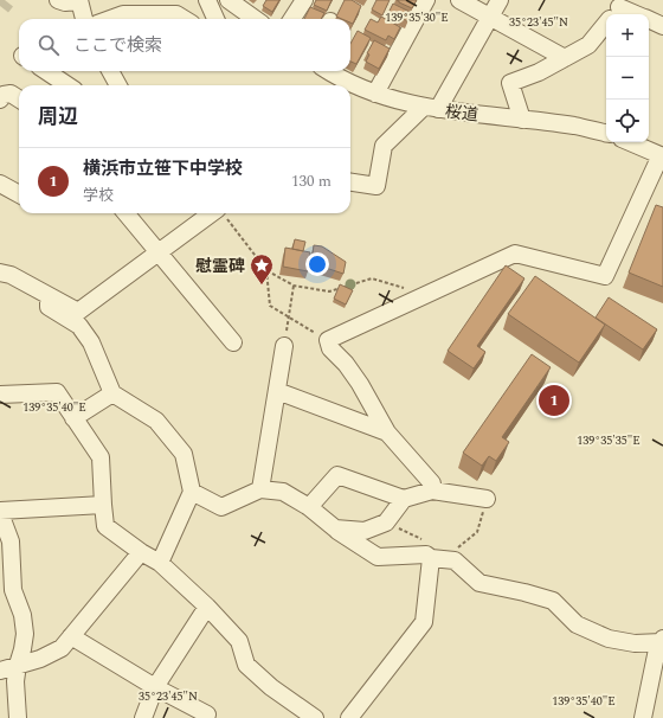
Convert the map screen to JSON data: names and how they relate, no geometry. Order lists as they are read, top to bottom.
{
  "streets": {
    "street": ["桜道"]
  },
  "places": {
    "place": ["慰霊碑"]
  },
  "page": {
    "map_buttons": ["+", "−"],
    "search": "ここで検索",
    "heading": "周辺",
    "list": [
      {
        "mark": "1",
        "name": "横浜市立笹下中学校",
        "note": "学校",
        "value": "130 m"
      }
    ],
    "pins": "1"
  },
  "coordinates": [
    "139°35'30\"E",
    "35°23'45\"N",
    "139°35'40\"E",
    "139°35'35\"E"
  ]
}
